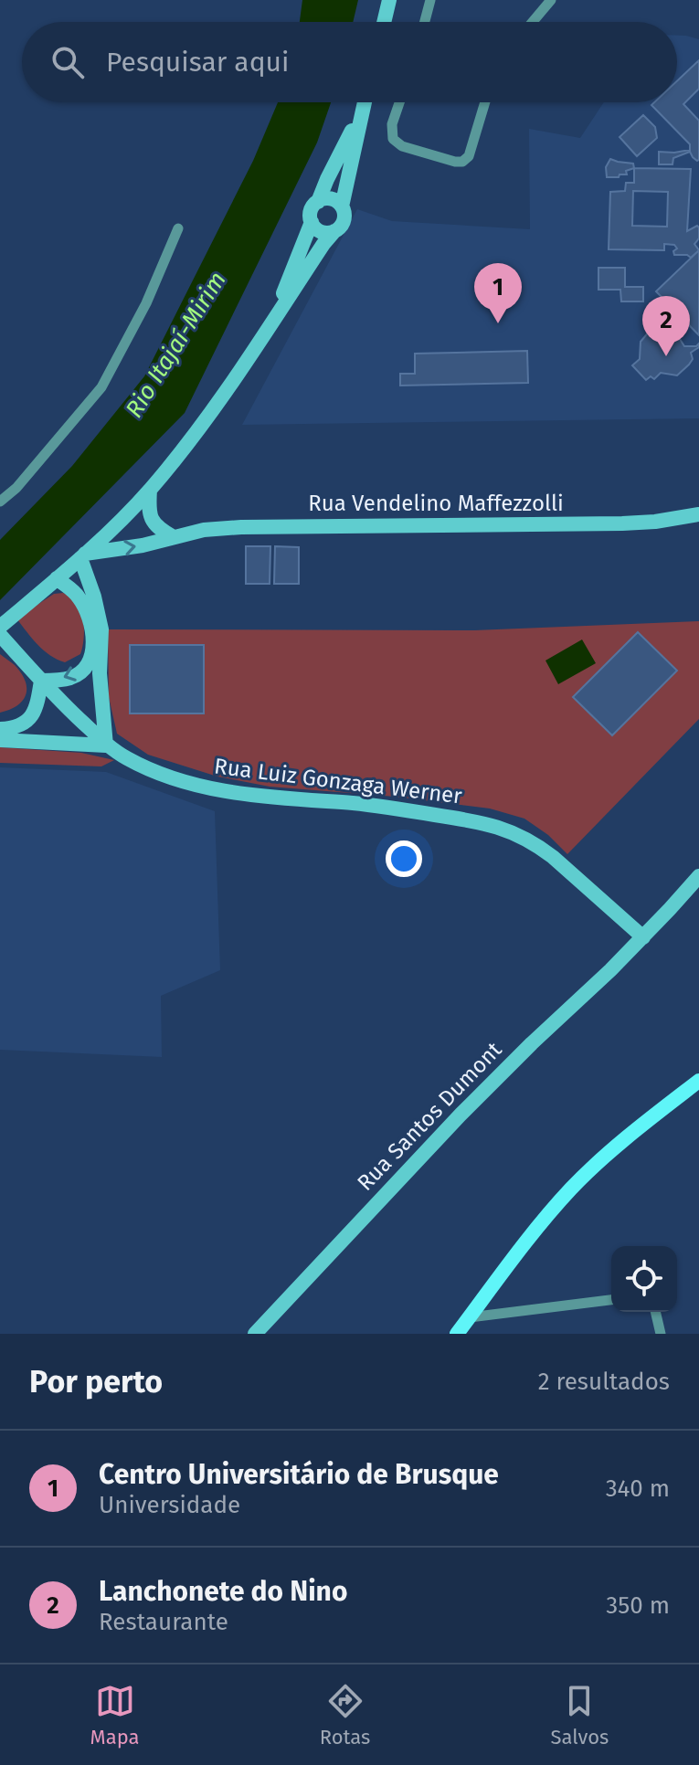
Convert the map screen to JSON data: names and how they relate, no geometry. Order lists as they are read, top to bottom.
{
  "streets": {
    "main road": ["Rua Vendelino Maffezzolli", "Rua Luiz Gonzaga Werner", "Rua Santos Dumont"]
  },
  "crossings": [
    ["Rua Luiz Gonzaga Werner", "Rua Santos Dumont"]
  ],
  "water": ["Rio Itajaí-Mirim"],
  "page": {
    "search": "Pesquisar aqui",
    "pins": ["1", "2"],
    "heading": ["Por perto", "2 resultados"],
    "list": [
      {
        "mark": "1",
        "name": "Centro Universitário de Brusque",
        "note": "Universidade",
        "value": "340 m"
      },
      {
        "mark": "2",
        "name": "Lanchonete do Nino",
        "note": "Restaurante",
        "value": "350 m"
      }
    ],
    "nav": ["Mapa", "Rotas", "Salvos"]
  }
}
